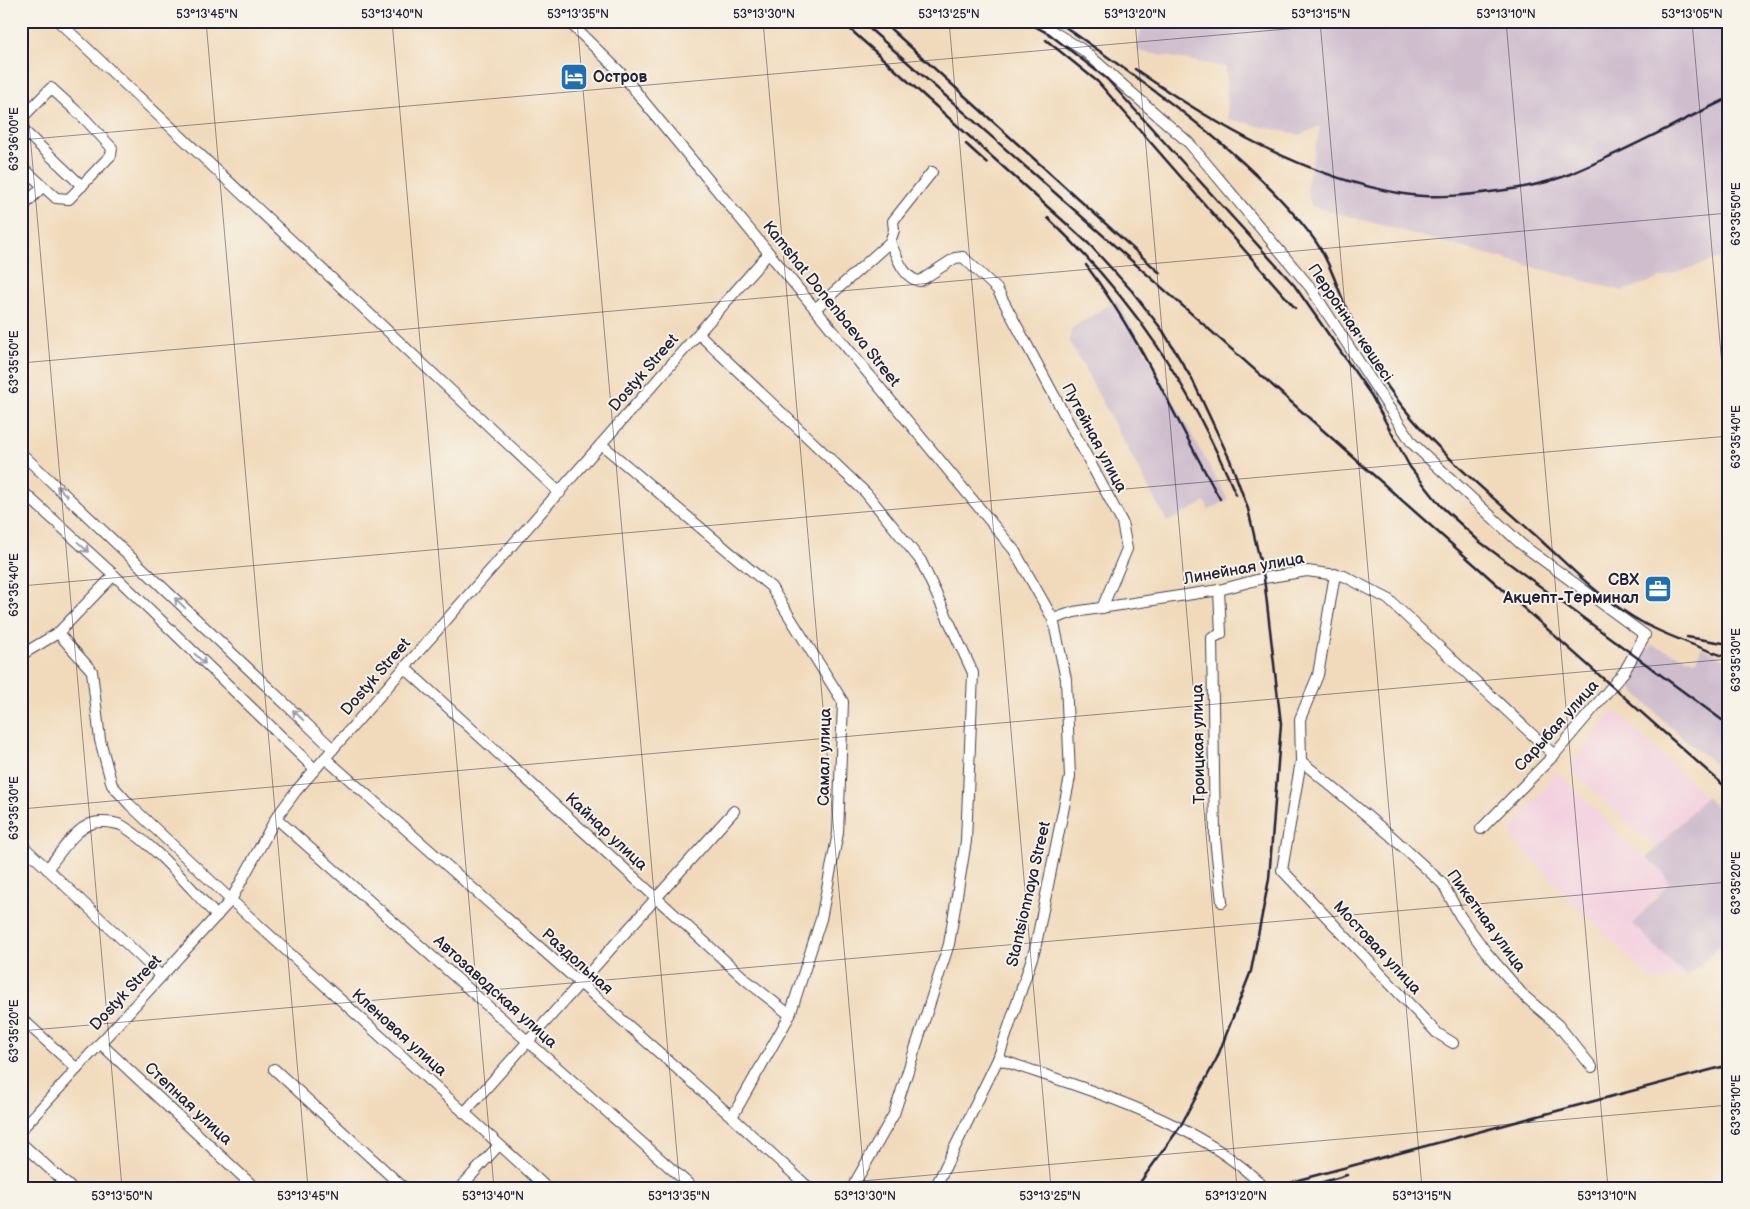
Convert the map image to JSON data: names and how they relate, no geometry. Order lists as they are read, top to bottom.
{
  "streets": {
    "street": [
      "Kamshat Donenbaeva Street",
      "Перронная көшесі",
      "Dostyk Street",
      "Путейная улица",
      "Линейная улица",
      "Сарыбая улица",
      "Троицкая улица",
      "Самал улица",
      "Кайнар улица",
      "Stantsionnaya Street",
      "Пикетная улица",
      "Мостовая улица",
      "Раздольная",
      "Автозаводская улица",
      "Кленовая улица",
      "Степная улица"
    ]
  },
  "crossings": [
    ["Kamshat Donenbaeva Street", "Dostyk Street"],
    ["Kamshat Donenbaeva Street", "Линейная улица"],
    ["Kamshat Donenbaeva Street", "Stantsionnaya Street"],
    ["Перронная көшесі", "Сарыбая улица"],
    ["Dostyk Street", "Самал улица"],
    ["Dostyk Street", "Кайнар улица"],
    ["Dostyk Street", "Раздольная"],
    ["Dostyk Street", "Автозаводская улица"],
    ["Dostyk Street", "Кленовая улица"],
    ["Dostyk Street", "Степная улица"],
    ["Путейная улица", "Линейная улица"],
    ["Линейная улица", "Сарыбая улица"],
    ["Линейная улица", "Троицкая улица"],
    ["Линейная улица", "Stantsionnaya Street"],
    ["Самал улица", "Кайнар улица"],
    ["Самал улица", "Раздольная"],
    ["Пикетная улица", "Мостовая улица"]
  ],
  "places": {
    "hotel": ["Остров"],
    "office": ["СВХ Акцепт-Терминал"]
  },
  "coordinates": [
    "53°13'45\"N",
    "53°13'40\"N",
    "53°13'35\"N",
    "53°13'30\"N",
    "53°13'25\"N",
    "53°13'20\"N",
    "53°13'15\"N",
    "53°13'10\"N",
    "53°13'05\"N",
    "63°36'00\"E",
    "63°35'50\"E",
    "63°35'40\"E",
    "63°35'30\"E",
    "63°35'20\"E",
    "63°35'10\"E",
    "53°13'50\"N"
  ]
}
